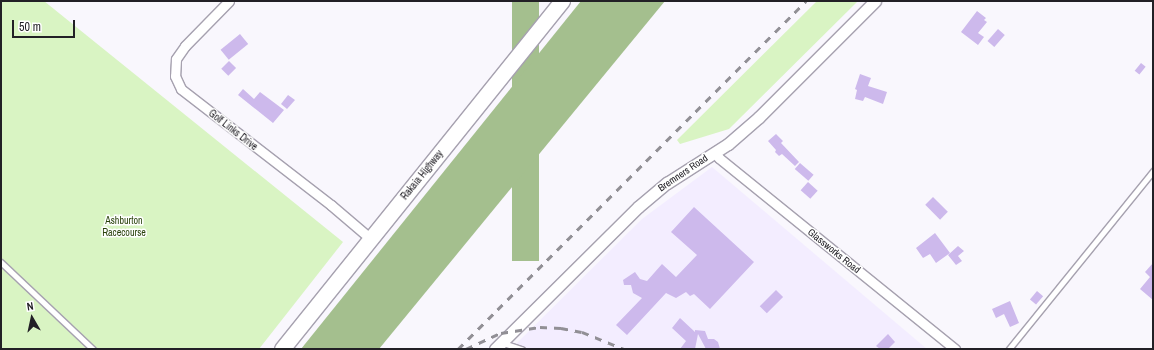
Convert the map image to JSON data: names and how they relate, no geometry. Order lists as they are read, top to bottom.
{
  "streets": {
    "highway": ["Rakaia Highway"],
    "street": ["Golf Links Drive", "Bremners Road", "Glassworks Road"]
  },
  "crossings": [
    ["Golf Links Drive", "Rakaia Highway"],
    ["Bremners Road", "Glassworks Road"]
  ],
  "parks": ["Ashburton Racecourse"],
  "scale_bar": "50 m",
  "north": "top"
}
